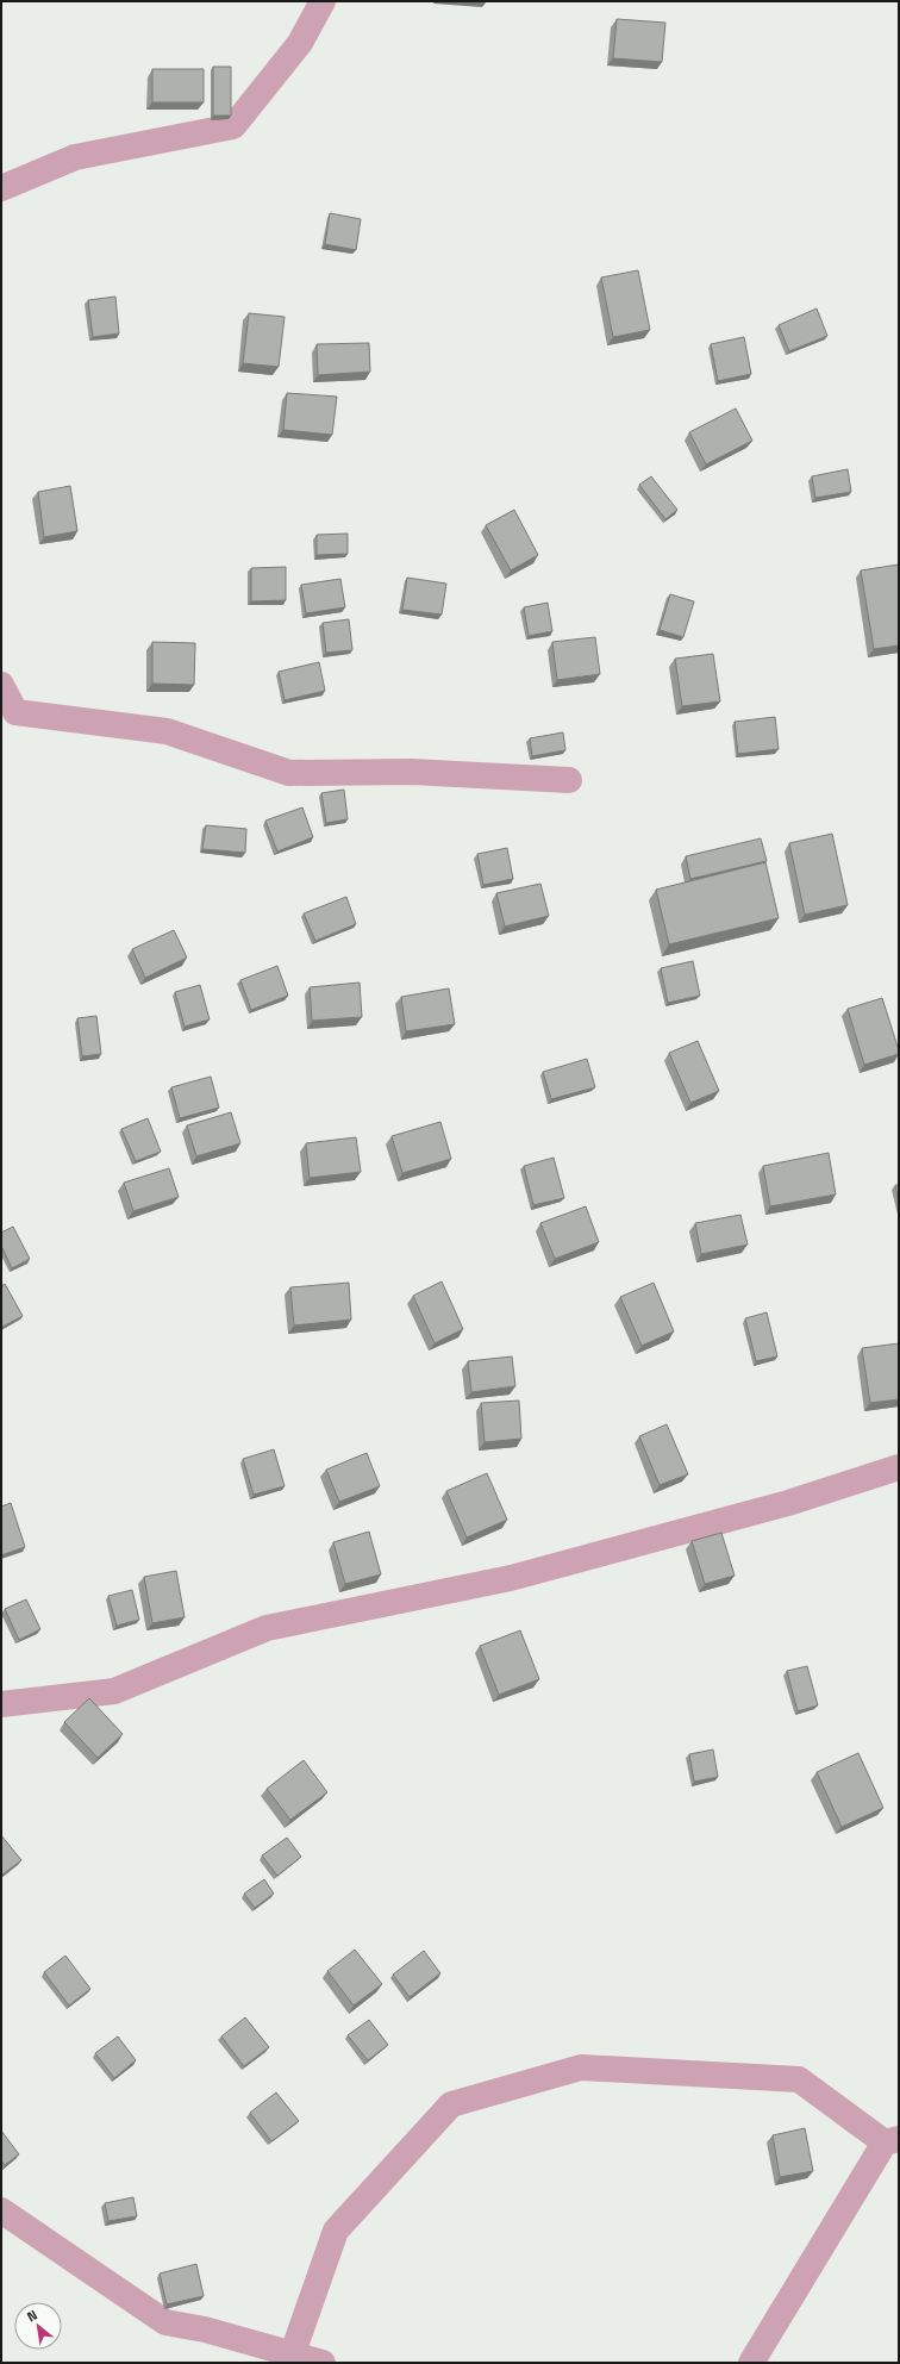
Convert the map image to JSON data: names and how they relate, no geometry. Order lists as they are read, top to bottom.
{
  "north": "top left"
}
